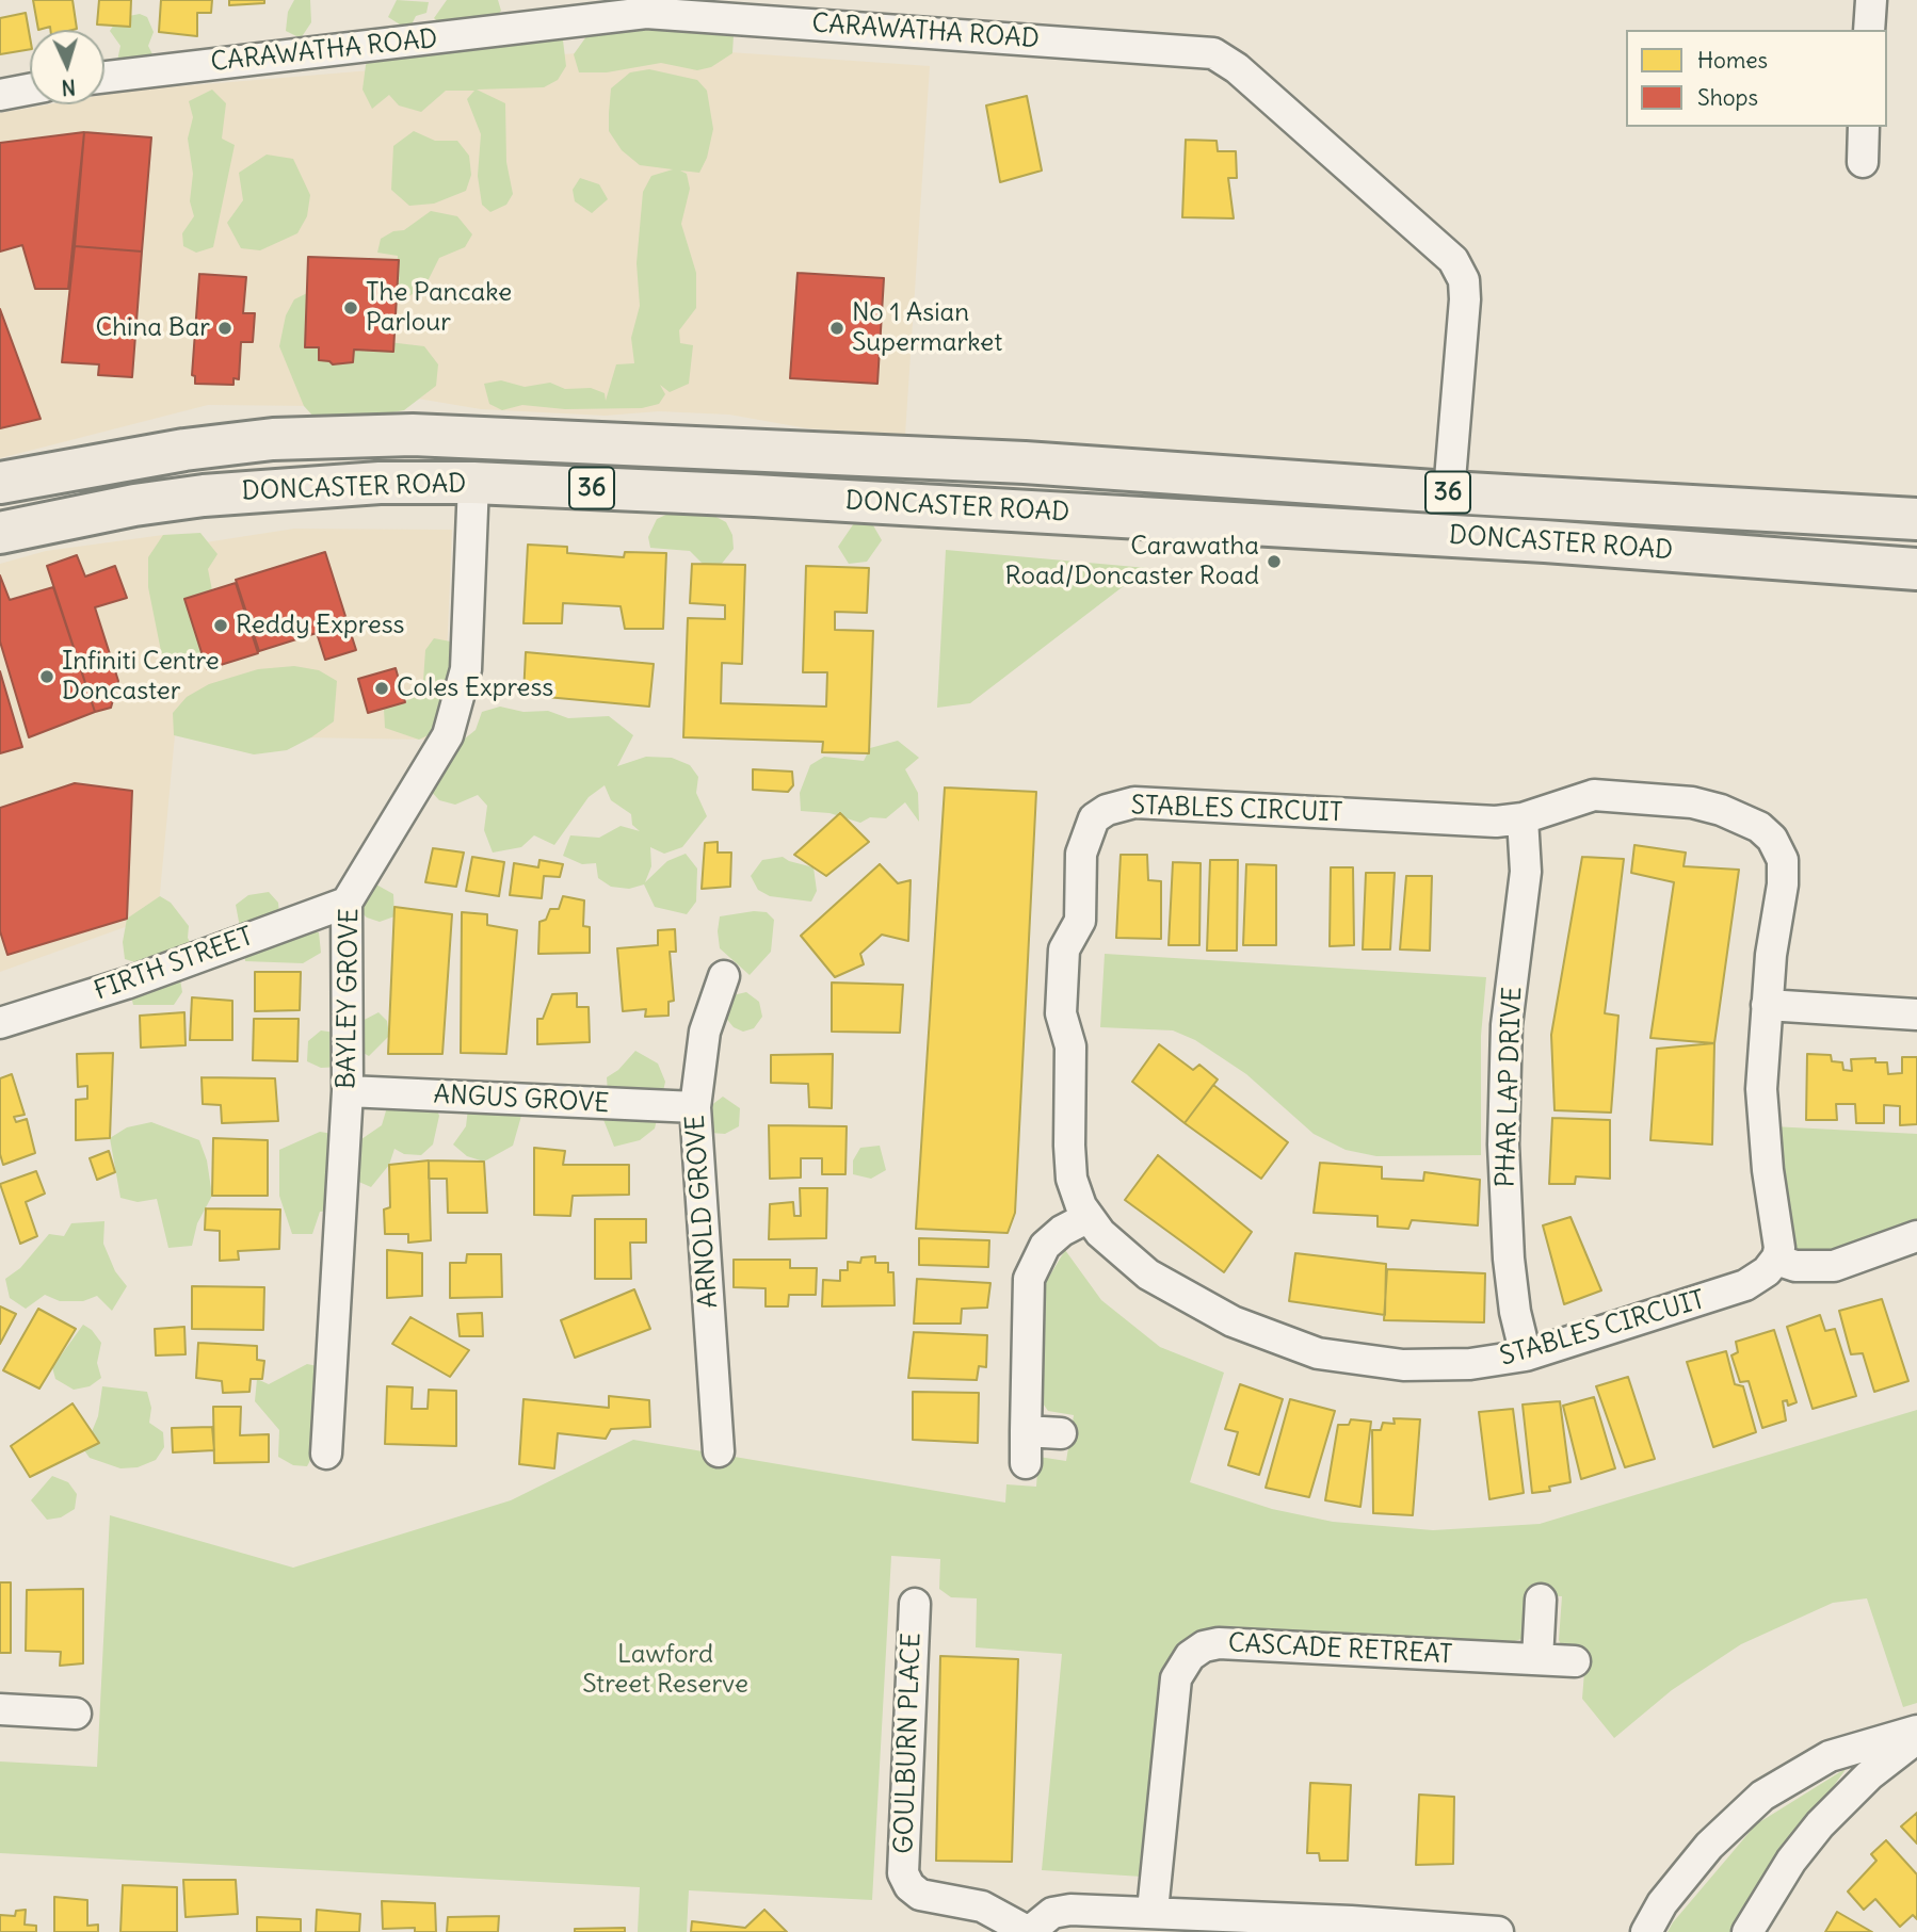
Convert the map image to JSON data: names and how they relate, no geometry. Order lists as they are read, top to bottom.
{
  "streets": {
    "main road": ["DONCASTER ROAD", "36"],
    "street": [
      "CARAWATHA ROAD",
      "STABLES CIRCUIT",
      "FIRTH STREET",
      "BAYLEY GROVE",
      "PHAR LAP DRIVE",
      "ANGUS GROVE",
      "ARNOLD GROVE",
      "CASCADE RETREAT",
      "GOULBURN PLACE"
    ]
  },
  "crossings": [
    ["CARAWATHA ROAD", "DONCASTER ROAD"],
    ["DONCASTER ROAD", "BAYLEY GROVE"],
    ["STABLES CIRCUIT", "PHAR LAP DRIVE"],
    ["FIRTH STREET", "BAYLEY GROVE"],
    ["BAYLEY GROVE", "ANGUS GROVE"],
    ["ANGUS GROVE", "ARNOLD GROVE"]
  ],
  "parks": ["Lawford Street Reserve"],
  "places": [
    "The Pancake Parlour",
    "China Bar",
    "No 1 Asian Supermarket",
    "Carawatha Road/Doncaster Road",
    "Reddy Express",
    "Infiniti Centre Doncaster",
    "Coles Express"
  ],
  "legend": ["Homes", "Shops"],
  "north": "bottom"
}
